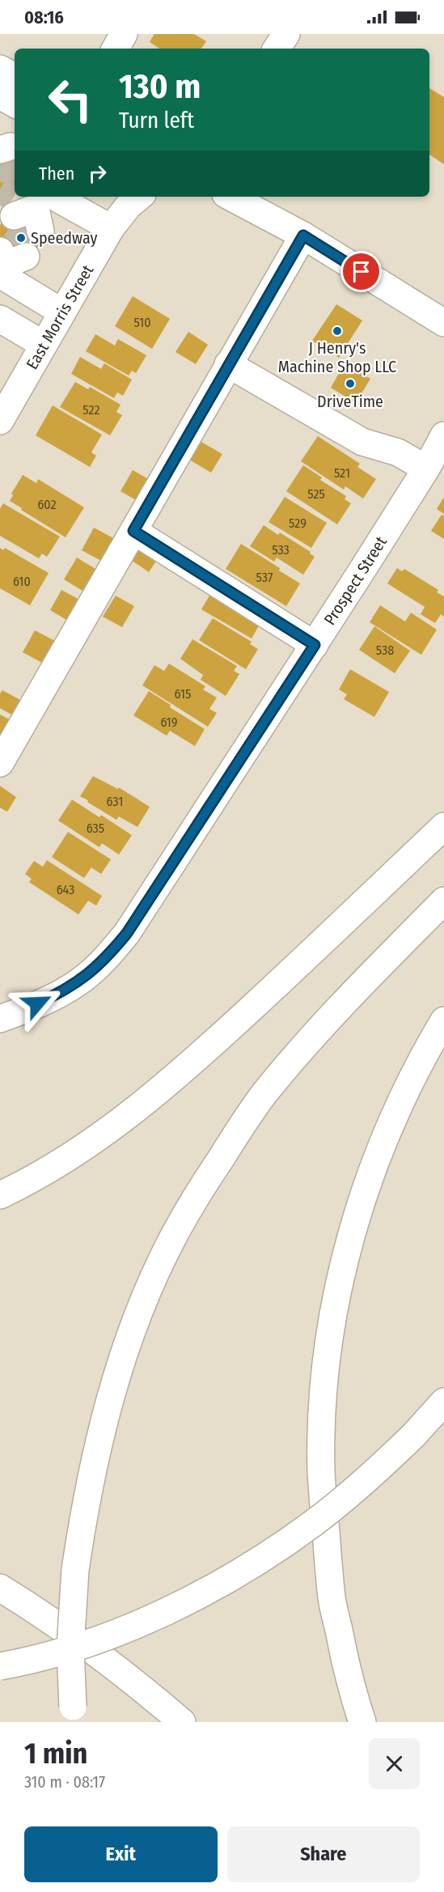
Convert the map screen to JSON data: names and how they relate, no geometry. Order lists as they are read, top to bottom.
{
  "streets": {
    "main road": ["East Morris Street", "Prospect Street"]
  },
  "places": ["Speedway", "J Henry's Machine Shop LLC", "DriveTime"],
  "house_numbers": [
    "510",
    "522",
    "521",
    "525",
    "602",
    "529",
    "533",
    "537",
    "610",
    "538",
    "615",
    "619",
    "631",
    "635",
    "643"
  ],
  "page": {
    "status": "08:16",
    "turn": ["130 m", "Turn left"],
    "then": "Then",
    "heading": ["1 min", "310 m · 08:17"],
    "buttons": ["Exit", "Share"]
  }
}
